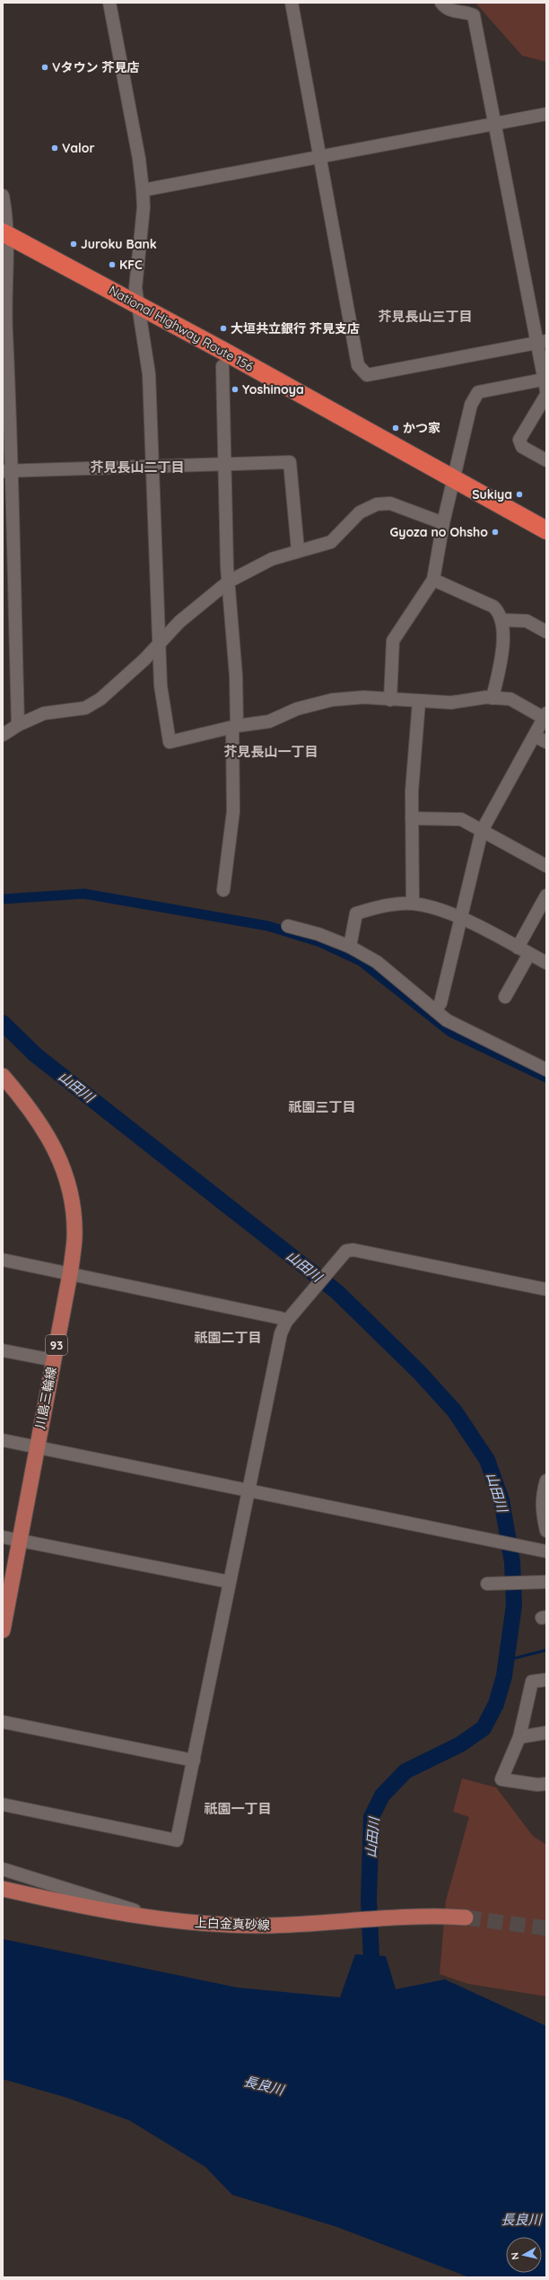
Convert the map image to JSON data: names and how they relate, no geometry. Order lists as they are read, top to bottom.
{
  "streets": {
    "highway": ["National Highway Route 156"],
    "main road": ["93", "川島三輪線", "上白金真砂線"]
  },
  "districts": [
    "芥見長山三丁目",
    "芥見長山二丁目",
    "芥見長山一丁目",
    "祇園三丁目",
    "祇園二丁目",
    "祇園一丁目"
  ],
  "water": ["山田川", "長良川"],
  "places": [
    "Vタウン 芥見店",
    "Valor",
    "Juroku Bank",
    "KFC",
    "大垣共立銀行 芥見支店",
    "Yoshinoya",
    "かつ家",
    "Sukiya",
    "Gyoza no Ohsho"
  ],
  "north": "left"
}
